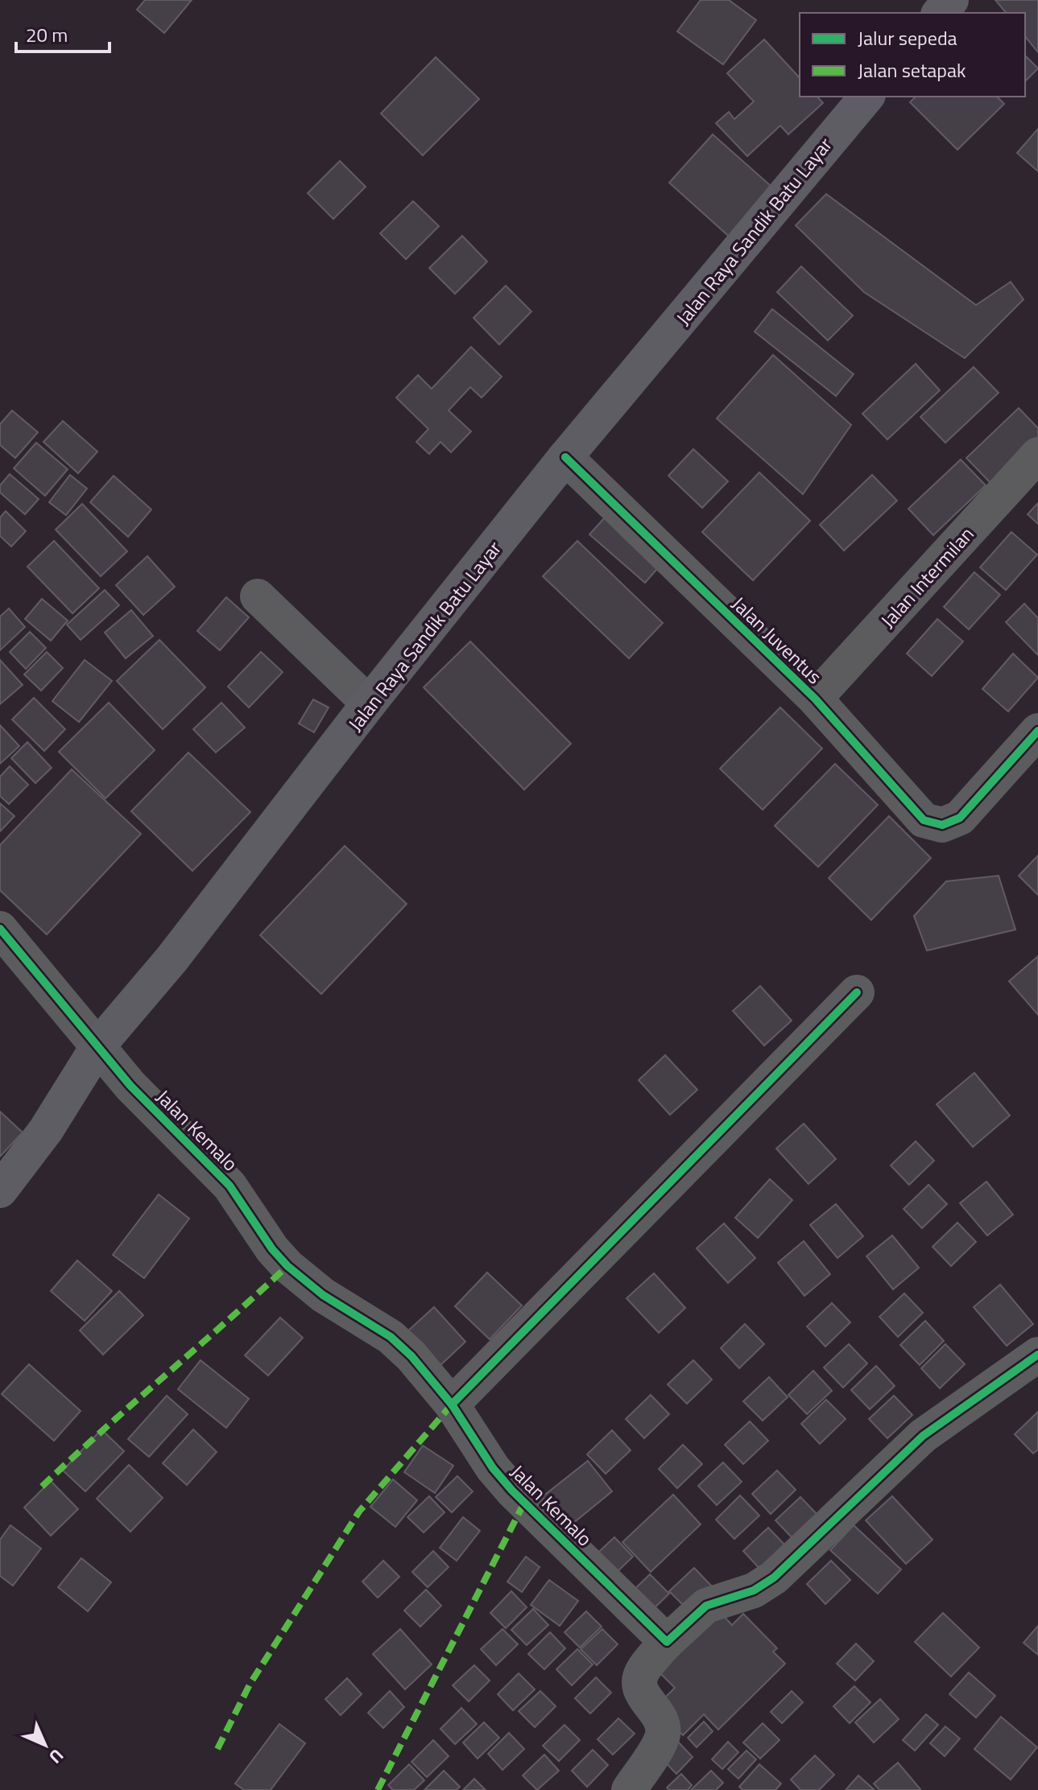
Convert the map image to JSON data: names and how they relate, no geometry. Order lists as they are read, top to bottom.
{
  "streets": {
    "main road": ["Jalan Raya Sandik Batu Layar"],
    "street": ["Jalan Intermilan", "Jalan Juventus", "Jalan Kemalo"]
  },
  "crossings": [
    ["Jalan Raya Sandik Batu Layar", "Jalan Juventus"],
    ["Jalan Raya Sandik Batu Layar", "Jalan Kemalo"],
    ["Jalan Intermilan", "Jalan Juventus"]
  ],
  "legend": ["Jalur sepeda", "Jalan setapak"],
  "scale_bar": "20 m",
  "north": "bottom right"
}
